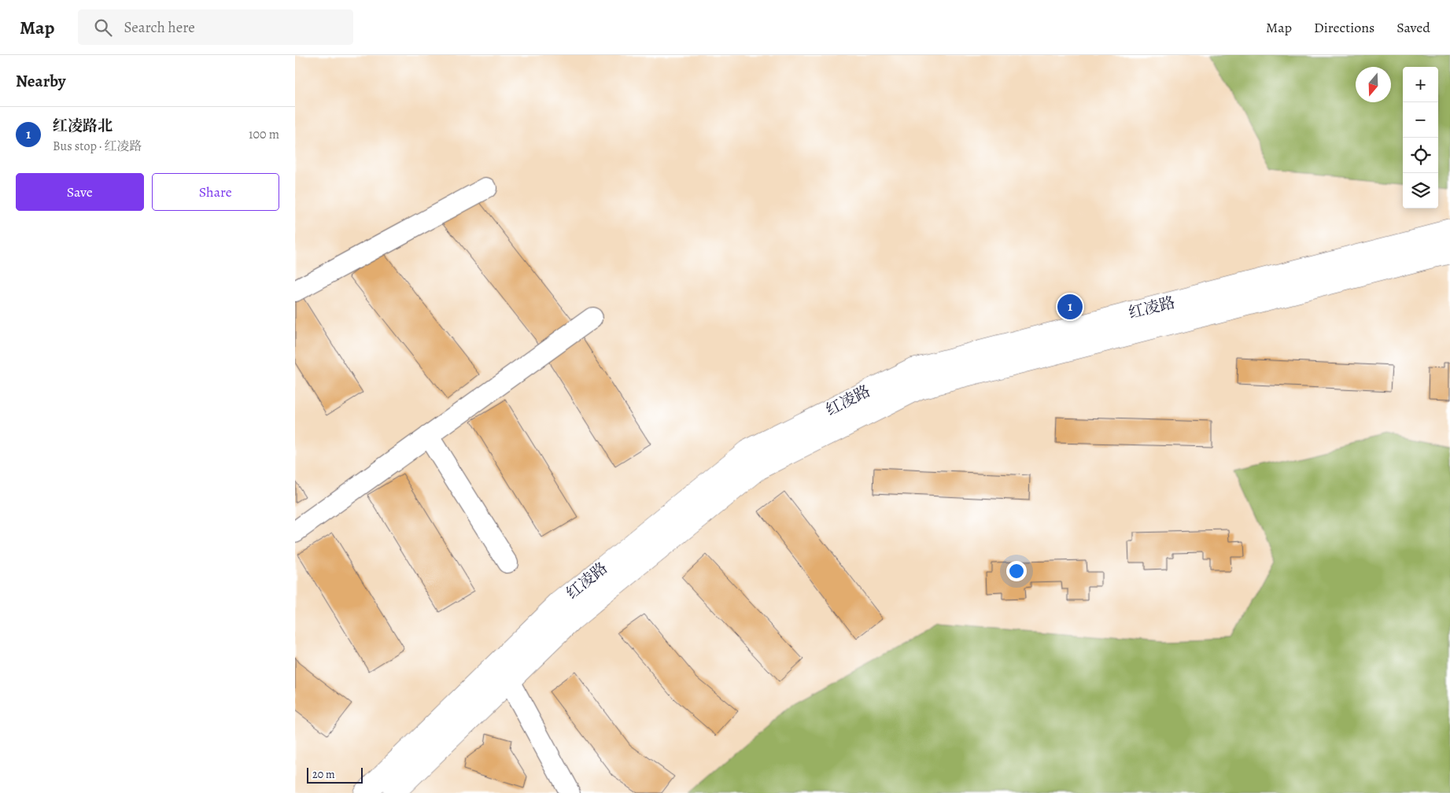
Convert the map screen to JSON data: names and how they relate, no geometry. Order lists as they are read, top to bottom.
{
  "streets": {
    "main road": ["红凌路"]
  },
  "scale_bar": "20 m",
  "north": "bottom",
  "page": {
    "header": "Map",
    "search": "Search here",
    "nav": ["Map", "Directions", "Saved"],
    "heading": "Nearby",
    "map_buttons": ["+", "−"],
    "list": [
      {
        "mark": "1",
        "name": "红凌路北",
        "note": "Bus stop · 红凌路",
        "value": "100 m"
      }
    ],
    "buttons": ["Save", "Share"],
    "pins": "1",
    "scale": "20 m"
  }
}
